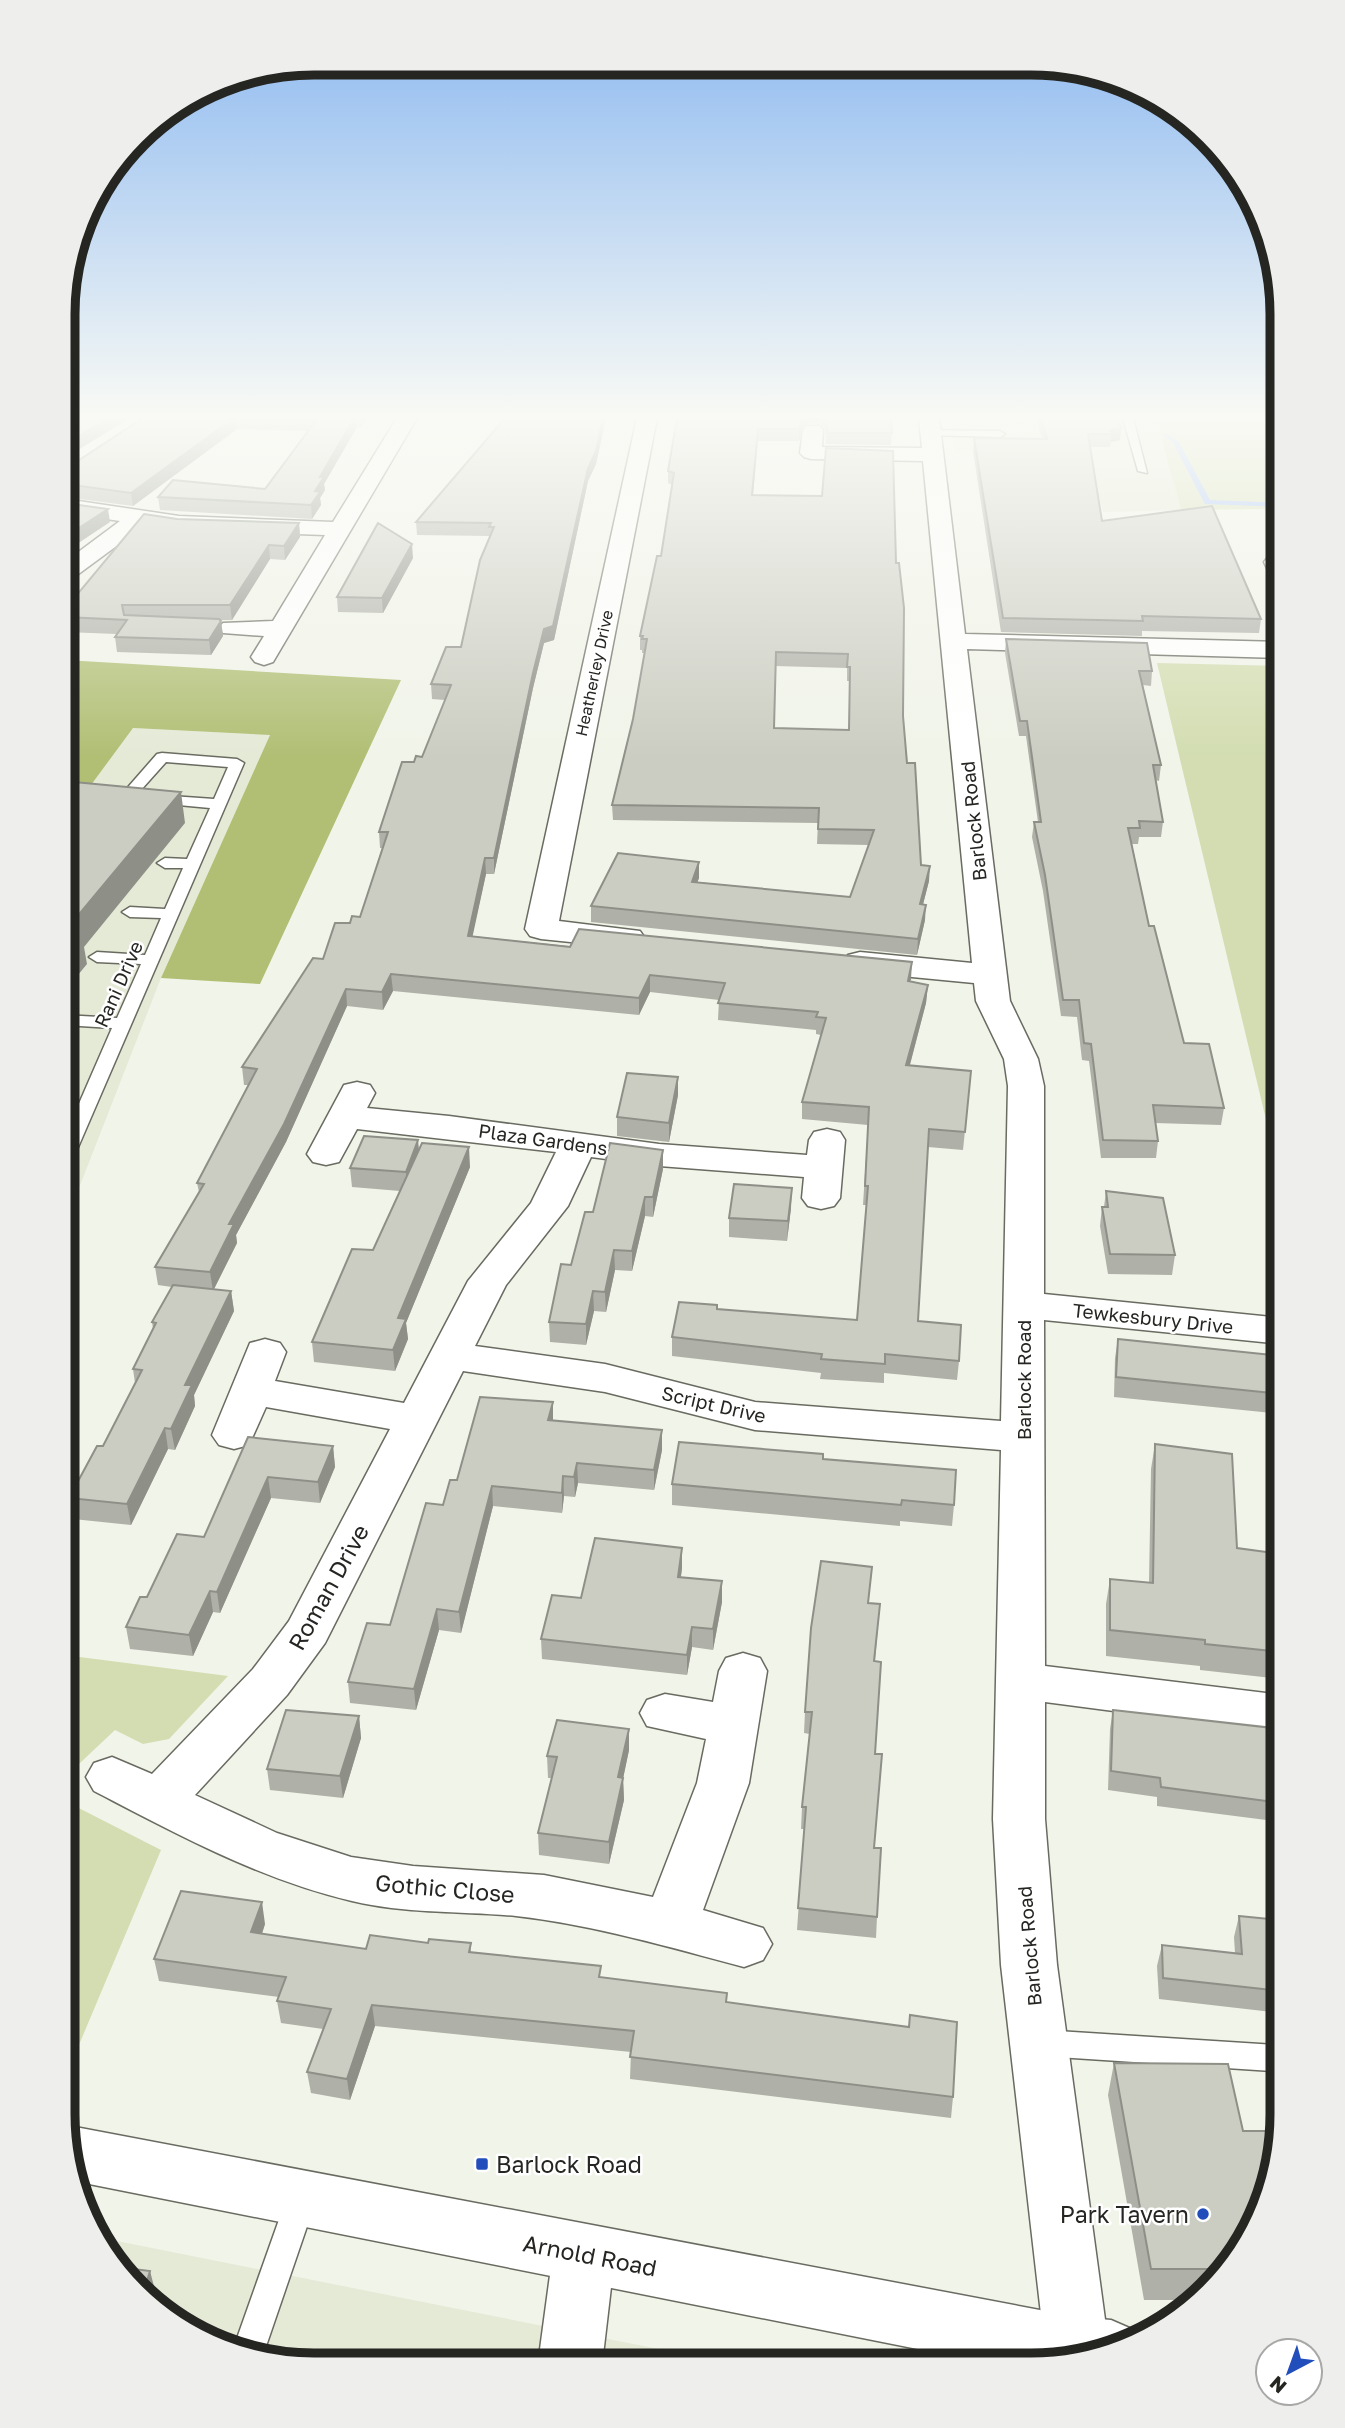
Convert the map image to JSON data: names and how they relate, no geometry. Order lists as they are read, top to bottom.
{
  "streets": {
    "street": [
      "Heatherley Drive",
      "Barlock Road",
      "Plaza Gardens",
      "Tewkesbury Drive",
      "Script Drive",
      "Roman Drive",
      "Gothic Close",
      "Arnold Road"
    ],
    "lane": ["Rani Drive"]
  },
  "crossings": [
    ["Barlock Road", "Tewkesbury Drive"],
    ["Barlock Road", "Script Drive"],
    ["Plaza Gardens", "Roman Drive"],
    ["Script Drive", "Roman Drive"],
    ["Roman Drive", "Gothic Close"]
  ],
  "places": {
    "transit": ["Barlock Road"],
    "other": ["Park Tavern"]
  },
  "north": "bottom left"
}
